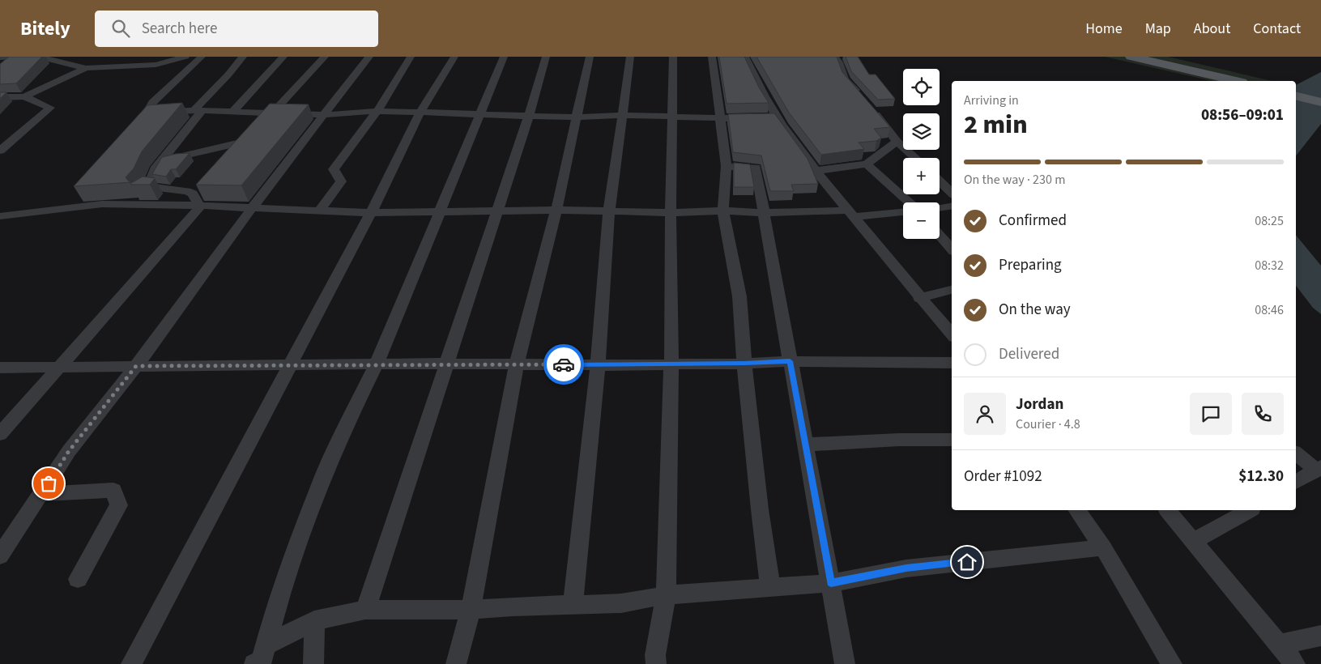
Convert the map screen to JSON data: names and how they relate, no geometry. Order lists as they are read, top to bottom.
{
  "page": {
    "header": "Bitely",
    "search": "Search here",
    "nav": [
      "Home",
      "Map",
      "About",
      "Contact"
    ],
    "map_buttons": ["+", "−"],
    "heading": ["2 min", "Arriving in", "08:56–09:01"],
    "panel": [
      "Jordan",
      "Courier · 4.8",
      "Order #1092",
      "$12.30"
    ],
    "bar": "On the way · 230 m",
    "list": [
      ["Confirmed", "08:25"],
      ["Preparing", "08:32"],
      ["On the way", "08:46"],
      "Delivered"
    ]
  }
}
